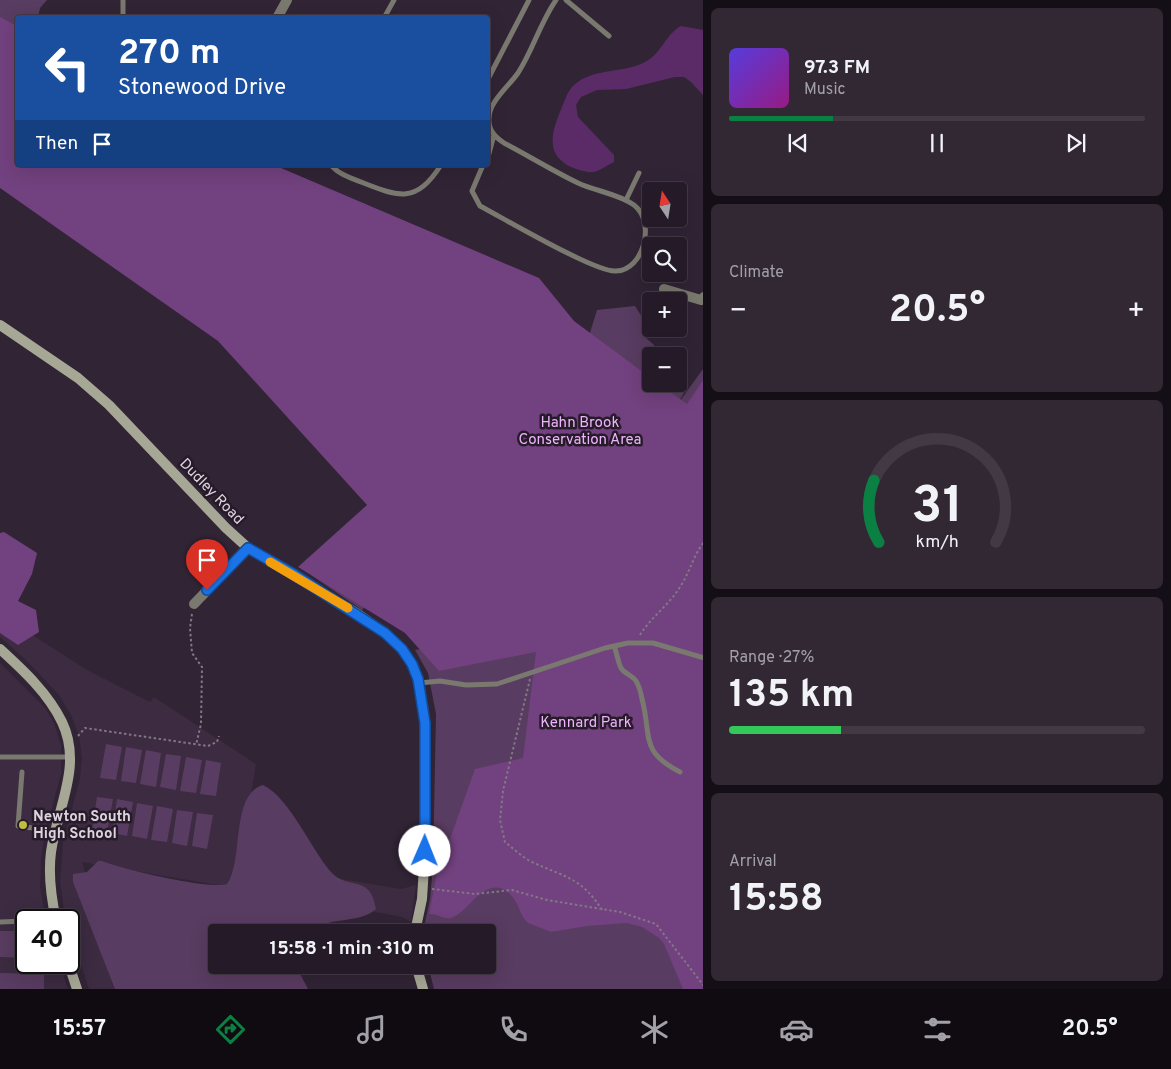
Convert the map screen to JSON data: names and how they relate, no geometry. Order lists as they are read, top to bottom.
{
  "streets": {
    "street": ["Dudley Road"]
  },
  "parks": ["Hahn Brook Conservation Area", "Kennard Park"],
  "places": ["Newton South High School"],
  "north": "top",
  "page": {
    "turn": ["270 m", "Stonewood Drive"],
    "song": ["97.3 FM", "Music"],
    "then": "Then",
    "map_buttons": ["+", "−"],
    "tile": [
      "Climate",
      ["Range · 27%", "135 km"],
      ["Arrival", "15:58"]
    ],
    "heat": ["−", "20.5°", "+"],
    "limit": "40",
    "trip": "15:58 · 1 min · 310 m",
    "tabs": ["15:57", "20.5°"],
    "gauge": ["31", "km/h"]
  }
}
